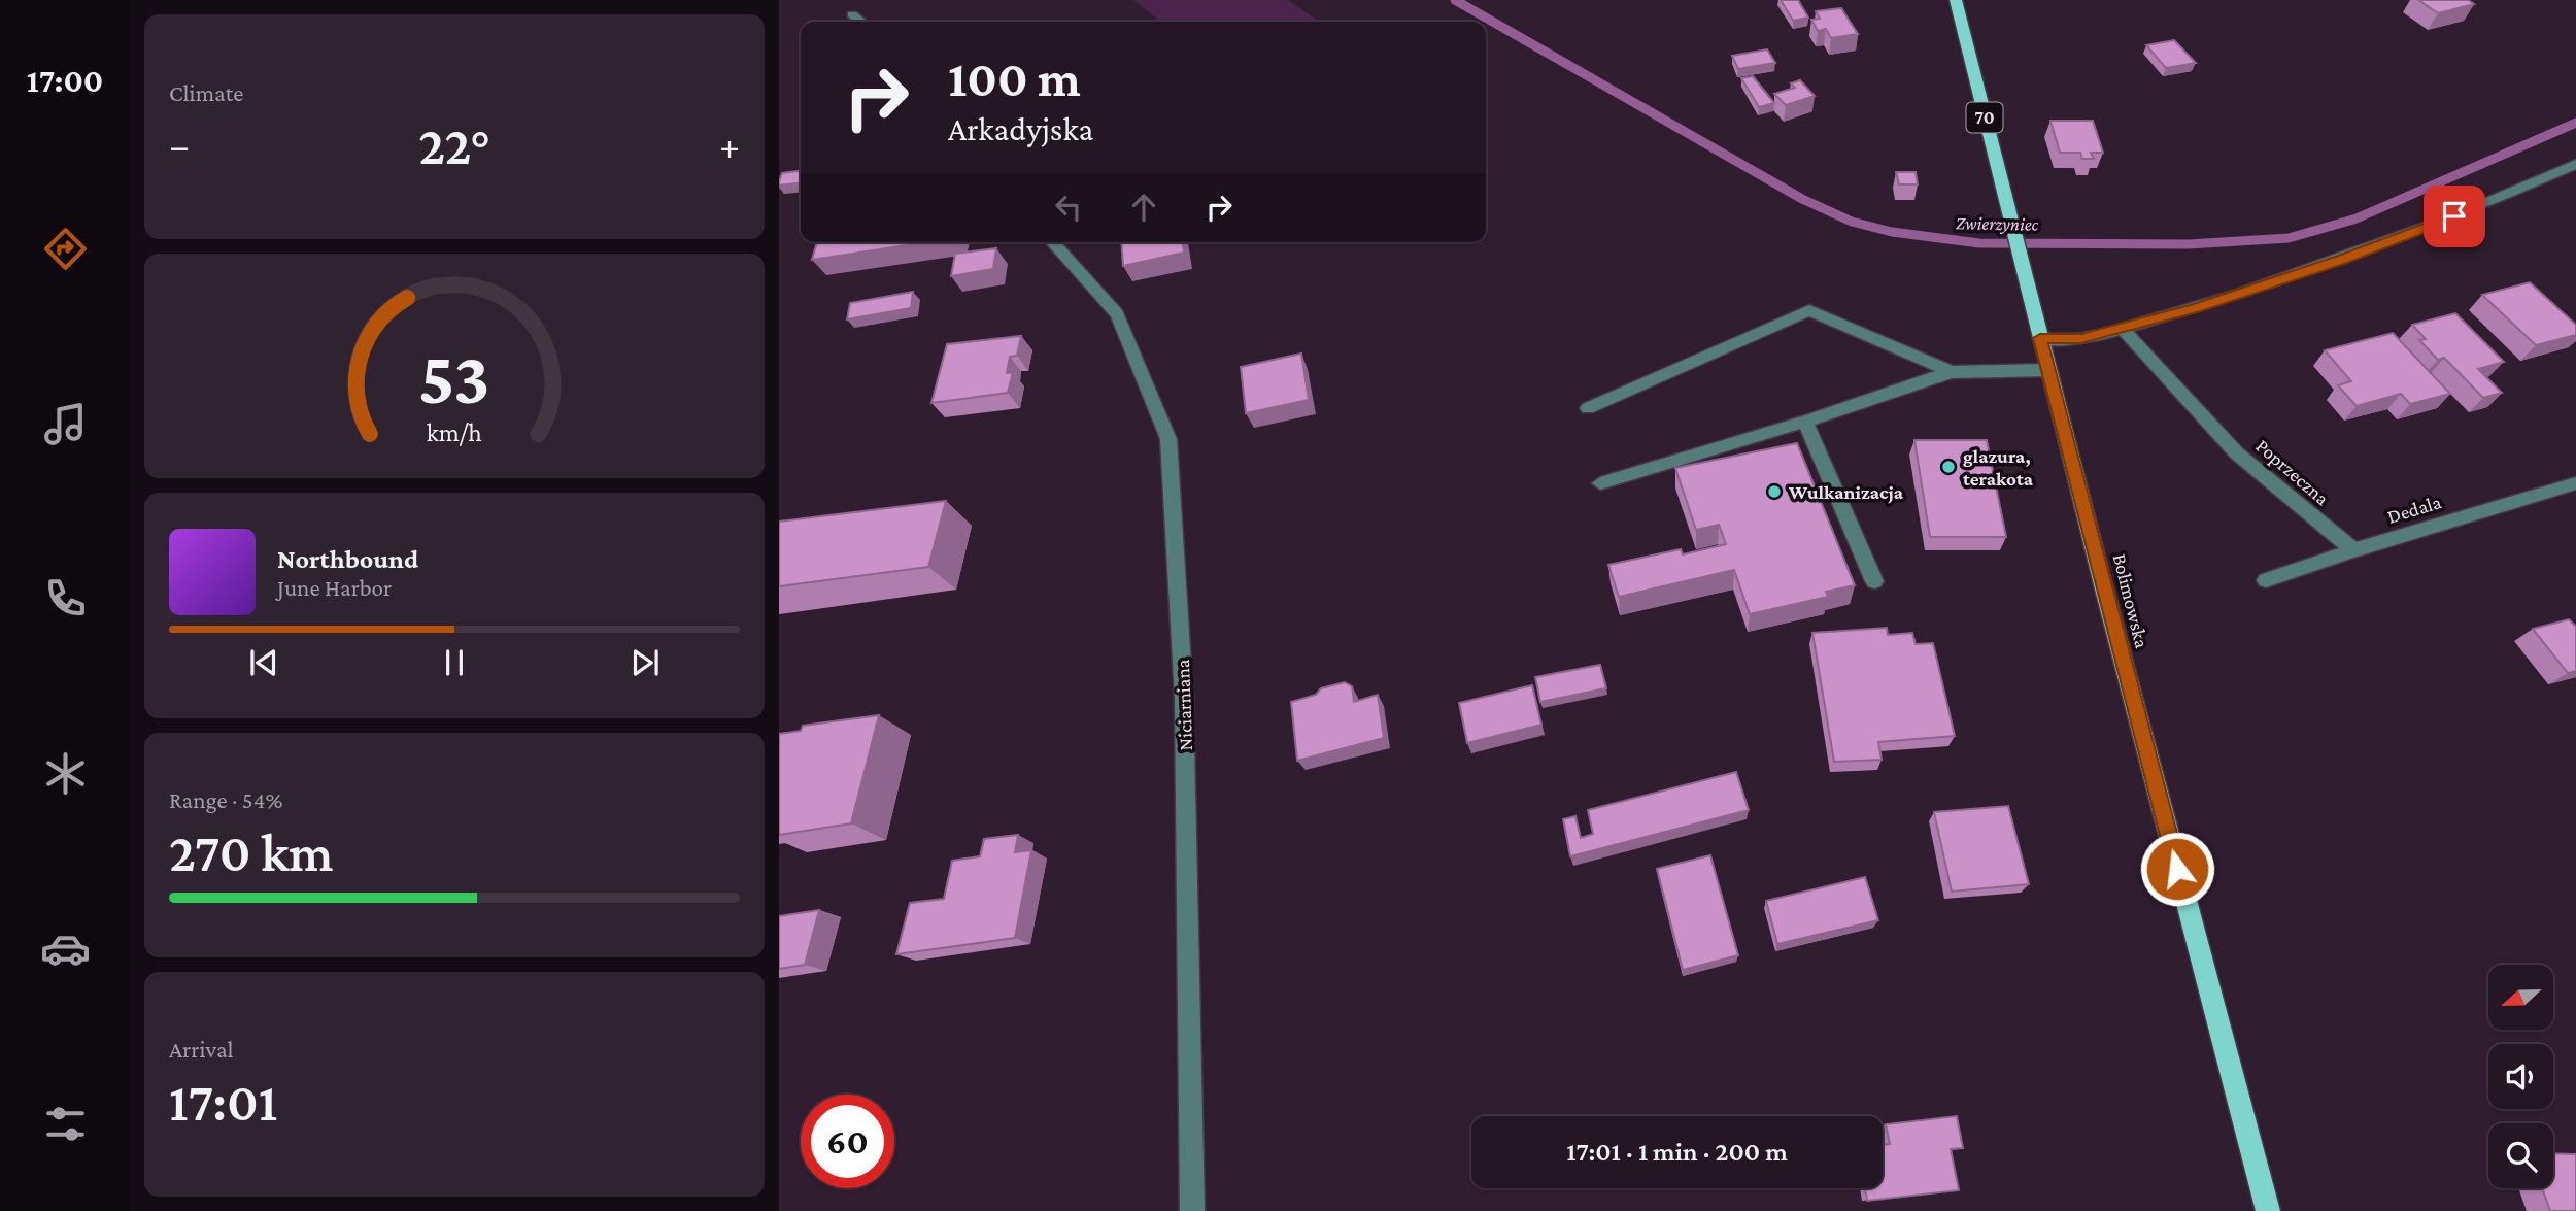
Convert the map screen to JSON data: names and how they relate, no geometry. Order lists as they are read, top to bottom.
{
  "streets": {
    "main road": ["70", "Bolimowska"],
    "street": ["Poprzeczna", "Dedala", "Niciarniana"]
  },
  "crossings": [
    ["Poprzeczna", "Dedala"]
  ],
  "water": ["Zwierzyniec"],
  "places": ["glazura, terakota", "Wulkanizacja"],
  "north": "left",
  "page": {
    "tabs": "17:00",
    "tile": [
      "Climate",
      ["Range · 54%", "270 km"],
      ["Arrival", "17:01"]
    ],
    "turn": ["100 m", "Arkadyjska"],
    "heat": ["−", "22°", "+"],
    "song": ["Northbound", "June Harbor"],
    "limit": "60",
    "trip": "17:01 · 1 min · 200 m",
    "gauge": ["53", "km/h"]
  }
}
